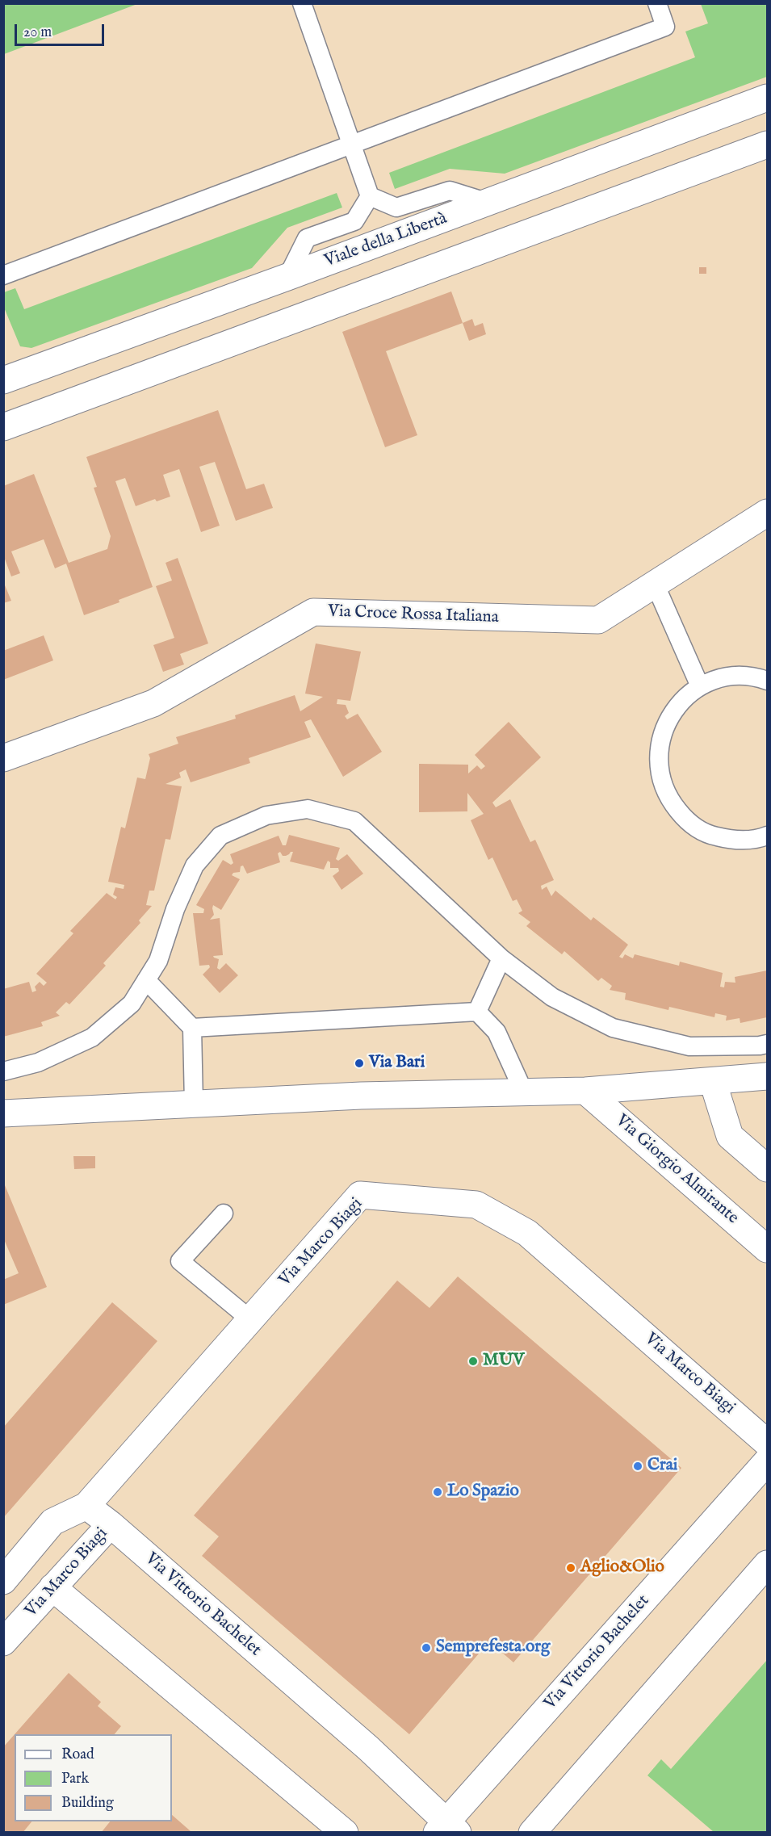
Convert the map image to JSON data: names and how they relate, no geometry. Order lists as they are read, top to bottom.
{
  "streets": {
    "street": [
      "Viale della Libertà",
      "Via Croce Rossa Italiana",
      "Via Giorgio Almirante",
      "Via Marco Biagi",
      "Via Vittorio Bachelet"
    ]
  },
  "crossings": [
    ["Via Marco Biagi", "Via Vittorio Bachelet"]
  ],
  "places": [
    "Via Bari",
    "MUV",
    "Crai",
    "Lo Spazio",
    "Aglio&Olio",
    "Semprefesta.org"
  ],
  "legend": ["Road", "Park", "Building"],
  "scale_bar": "20 m"
}
